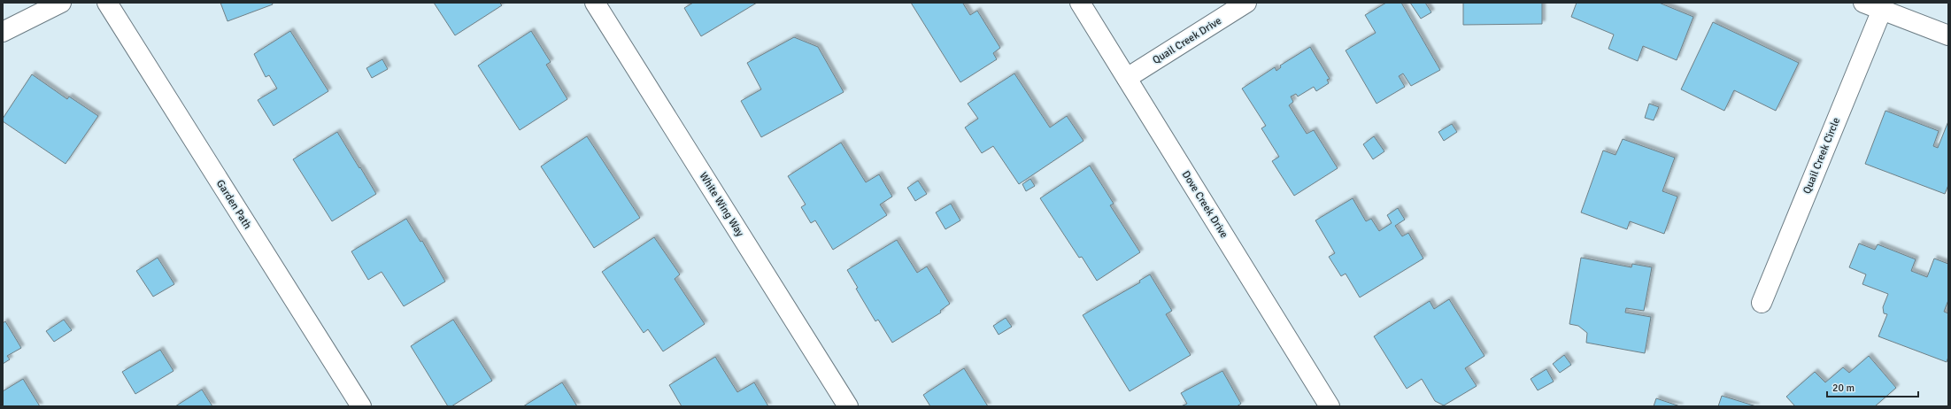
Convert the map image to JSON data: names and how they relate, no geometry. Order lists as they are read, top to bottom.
{
  "streets": {
    "street": [
      "Quail Creek Drive",
      "Quail Creek Circle",
      "Garden Path",
      "White Wing Way",
      "Dove Creek Drive"
    ]
  },
  "crossings": [
    ["Quail Creek Drive", "Dove Creek Drive"]
  ],
  "scale_bar": "20 m"
}
